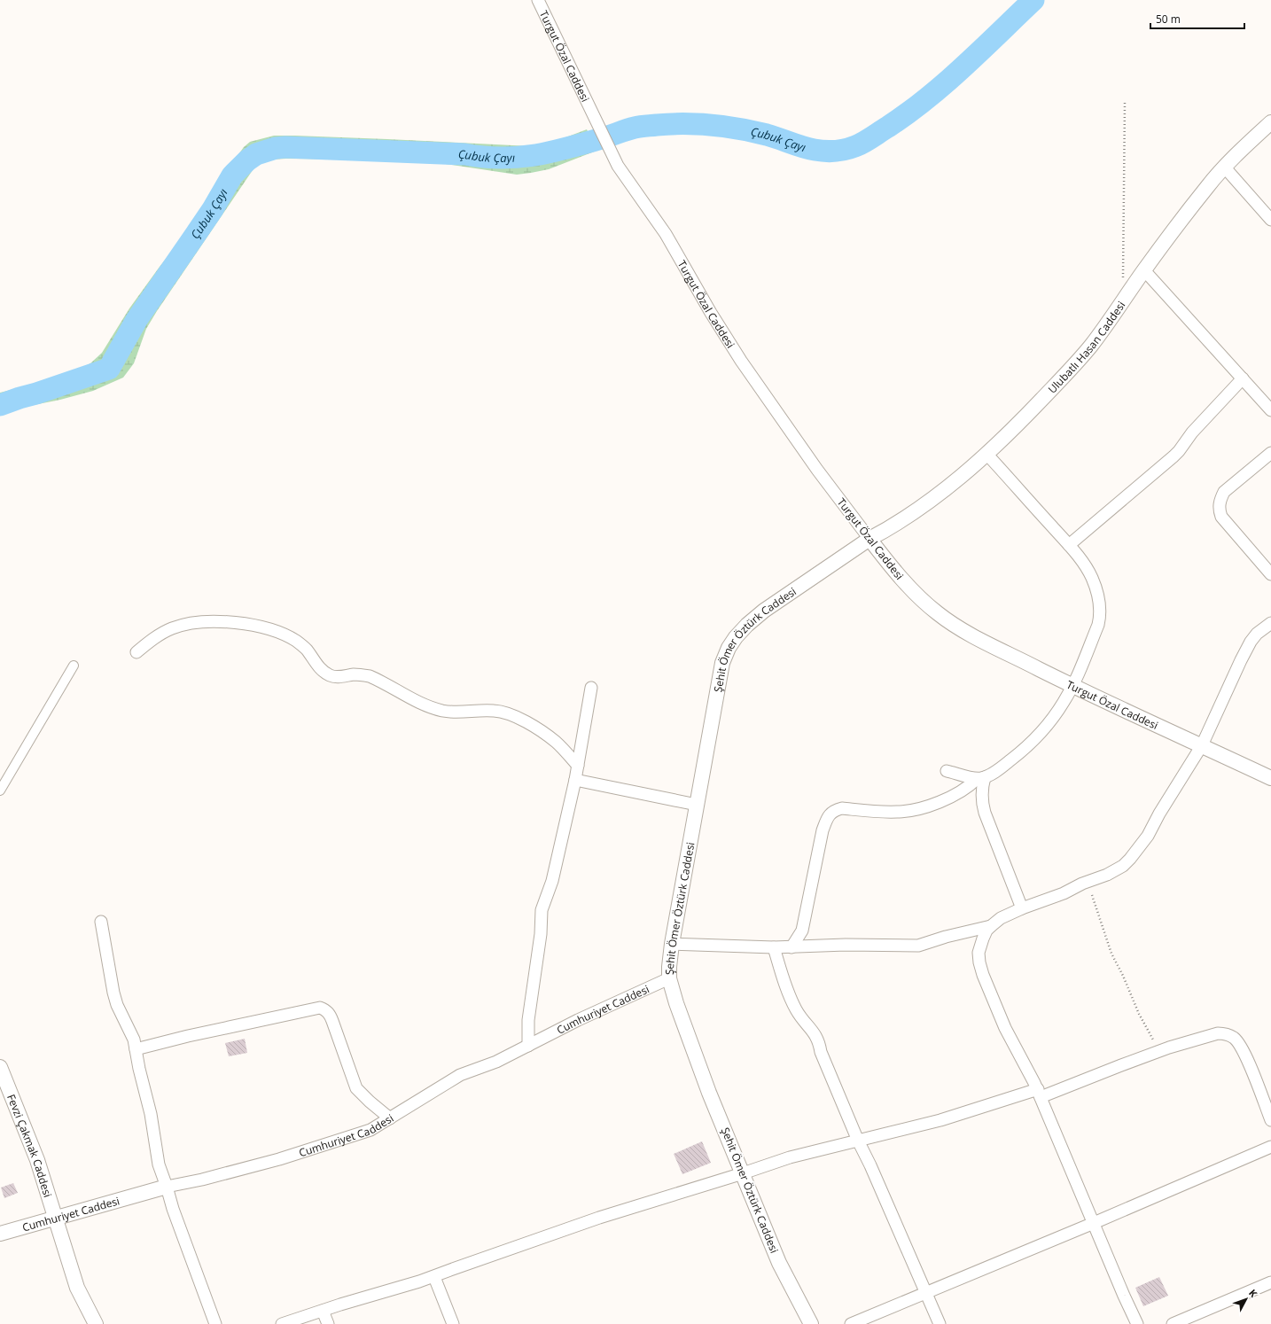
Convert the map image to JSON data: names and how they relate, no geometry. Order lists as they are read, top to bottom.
{
  "streets": {
    "street": [
      "Turgut Özal Caddesi",
      "Ulubatlı Hasan Caddesi",
      "Şehit Ömer Öztürk Caddesi",
      "Cumhuriyet Caddesi",
      "Fevzi Çakmak Caddesi"
    ]
  },
  "crossings": [
    ["Turgut Özal Caddesi", "Ulubatlı Hasan Caddesi"],
    ["Turgut Özal Caddesi", "Şehit Ömer Öztürk Caddesi"],
    ["Ulubatlı Hasan Caddesi", "Şehit Ömer Öztürk Caddesi"],
    ["Şehit Ömer Öztürk Caddesi", "Cumhuriyet Caddesi"],
    ["Cumhuriyet Caddesi", "Fevzi Çakmak Caddesi"]
  ],
  "water": ["Çubuk Çayı"],
  "scale_bar": "50 m",
  "north": "top right"
}
